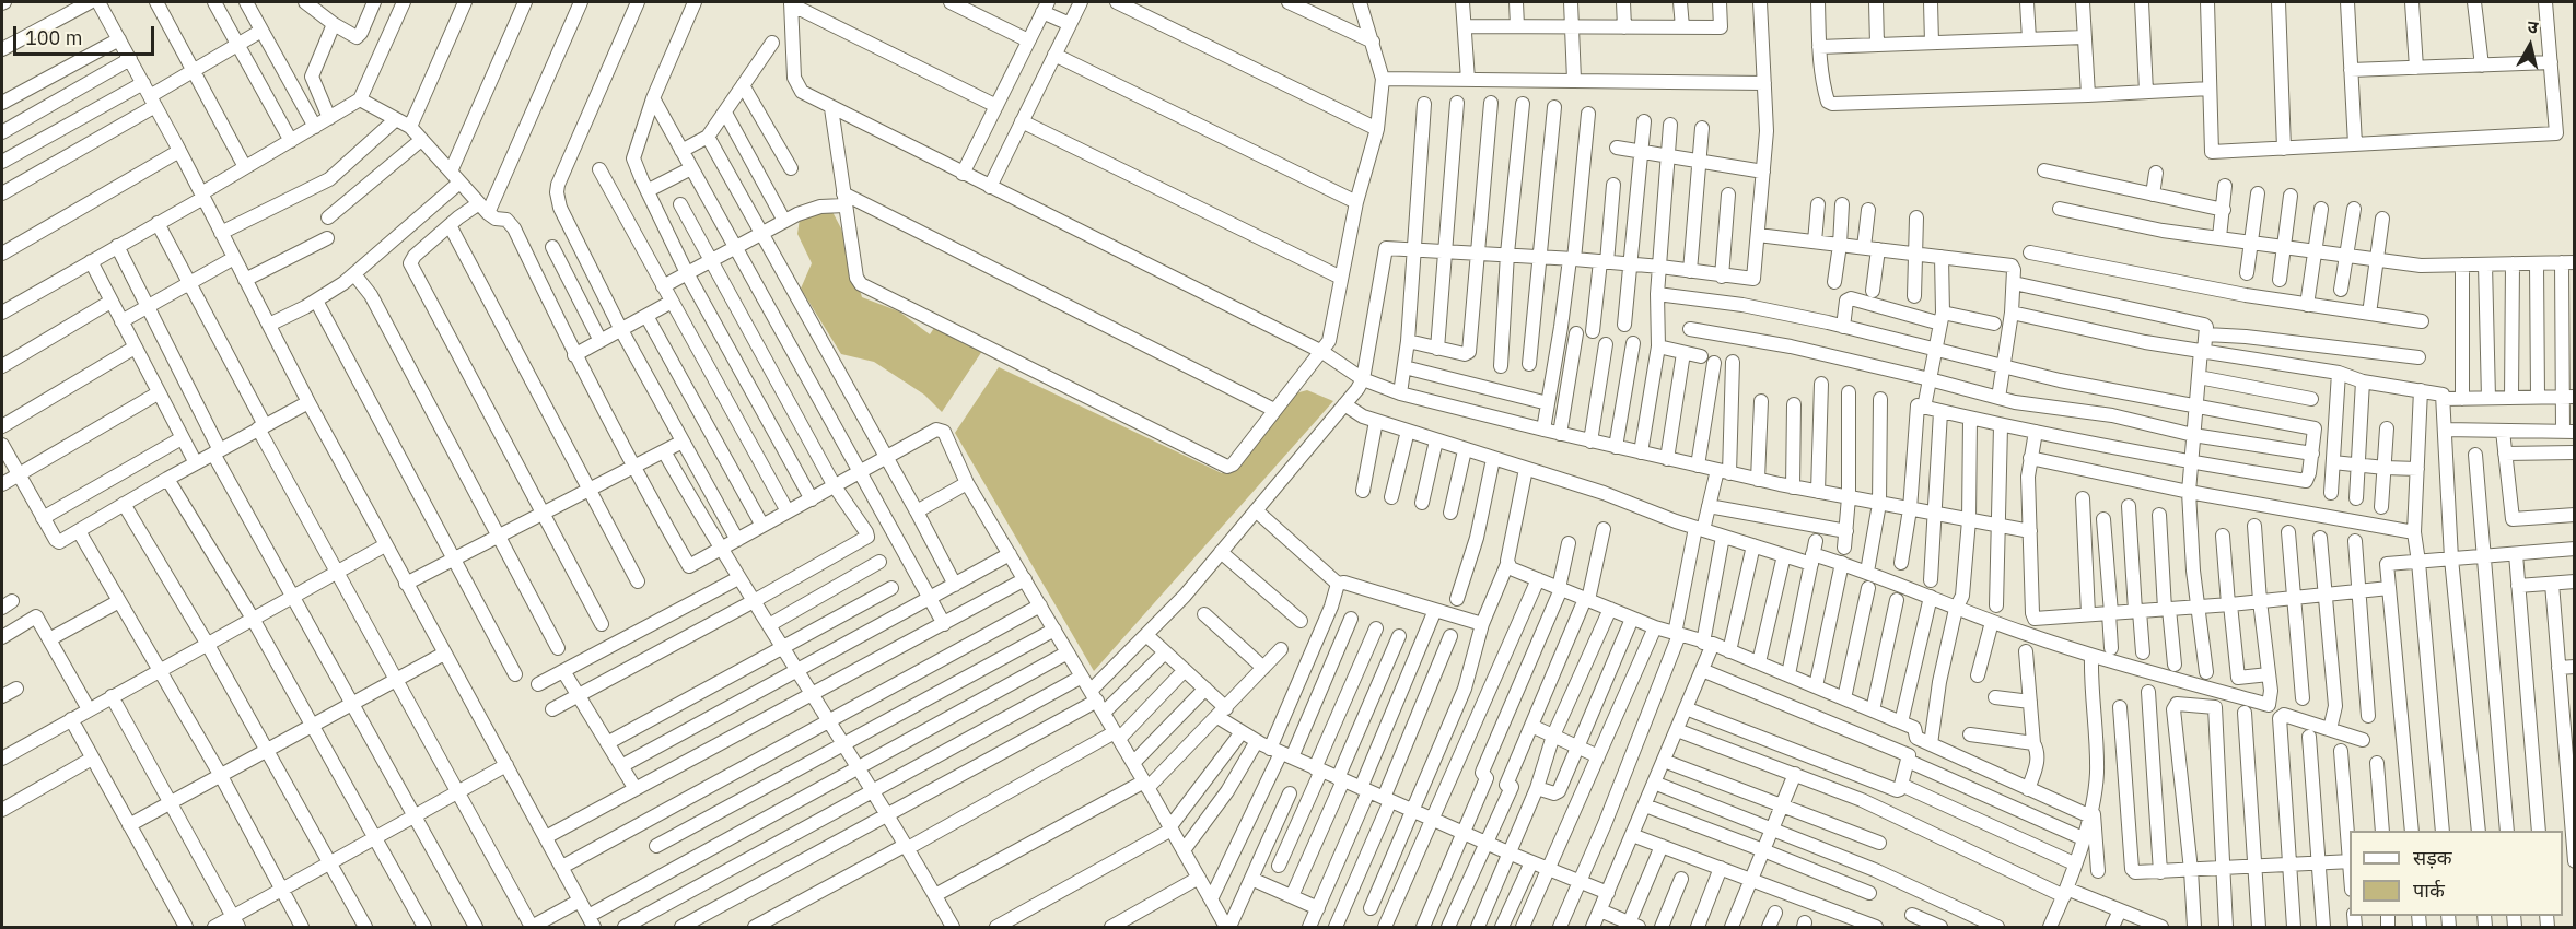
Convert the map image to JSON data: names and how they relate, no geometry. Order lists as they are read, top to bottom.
{
  "legend": ["सड़क", "पार्क"],
  "scale_bar": "100 m",
  "north": "top"
}
